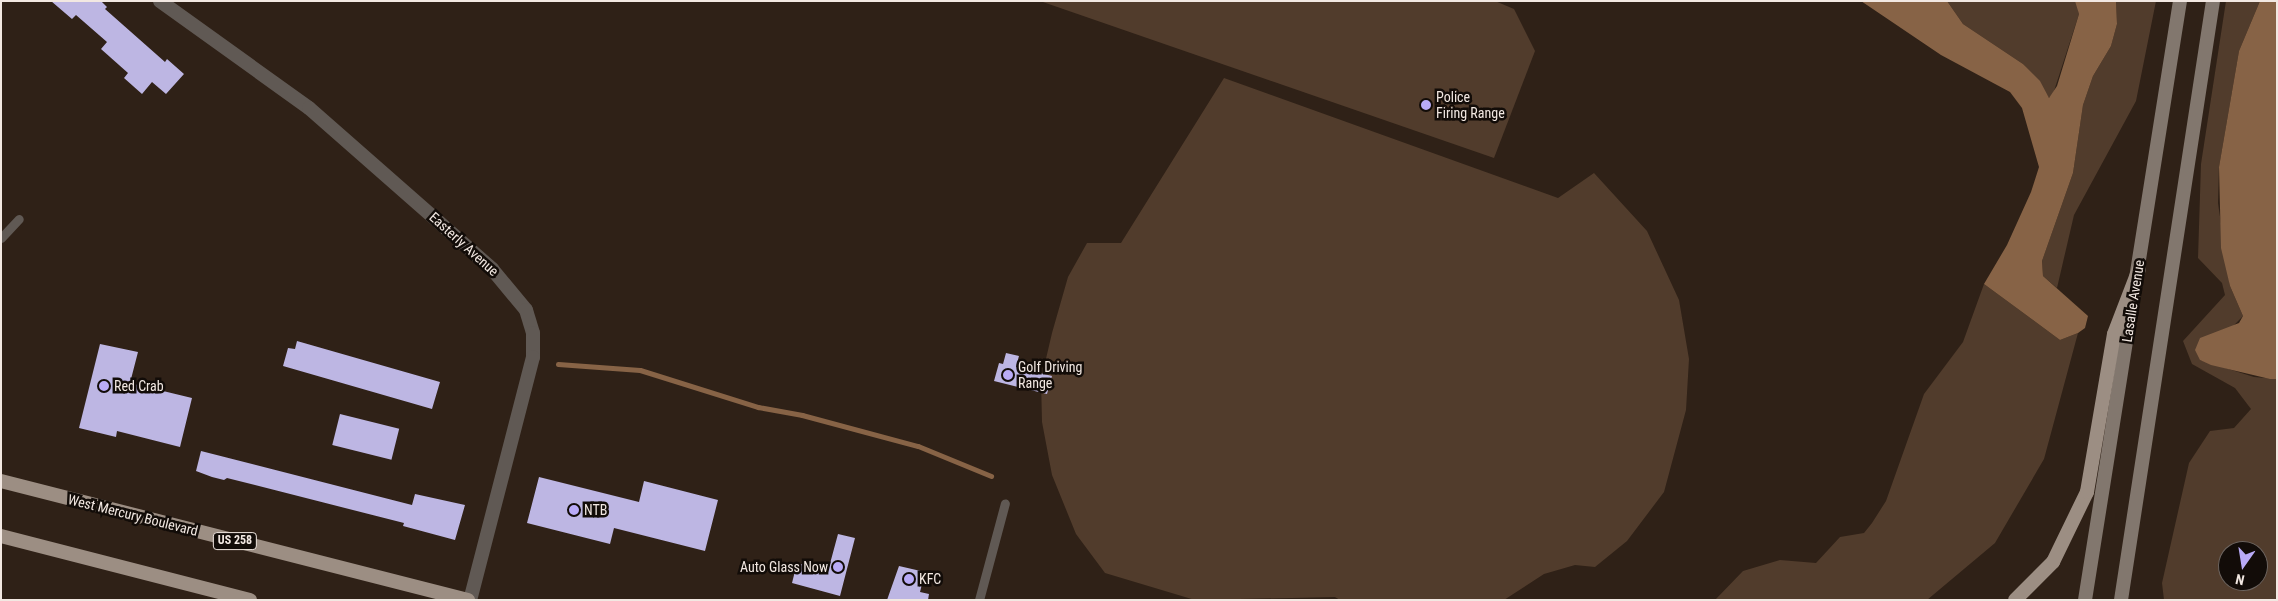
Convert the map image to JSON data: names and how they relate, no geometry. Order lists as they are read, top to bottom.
{
  "streets": {
    "main road": ["Lasalle Avenue", "West Mercury Boulevard", "US 258"],
    "street": ["Easterly Avenue"]
  },
  "crossings": [
    ["Easterly Avenue", "West Mercury Boulevard"]
  ],
  "places": [
    "Police Firing Range",
    "Golf Driving Range",
    "Red Crab",
    "NTB",
    "Auto Glass Now",
    "KFC"
  ],
  "north": "bottom"
}
